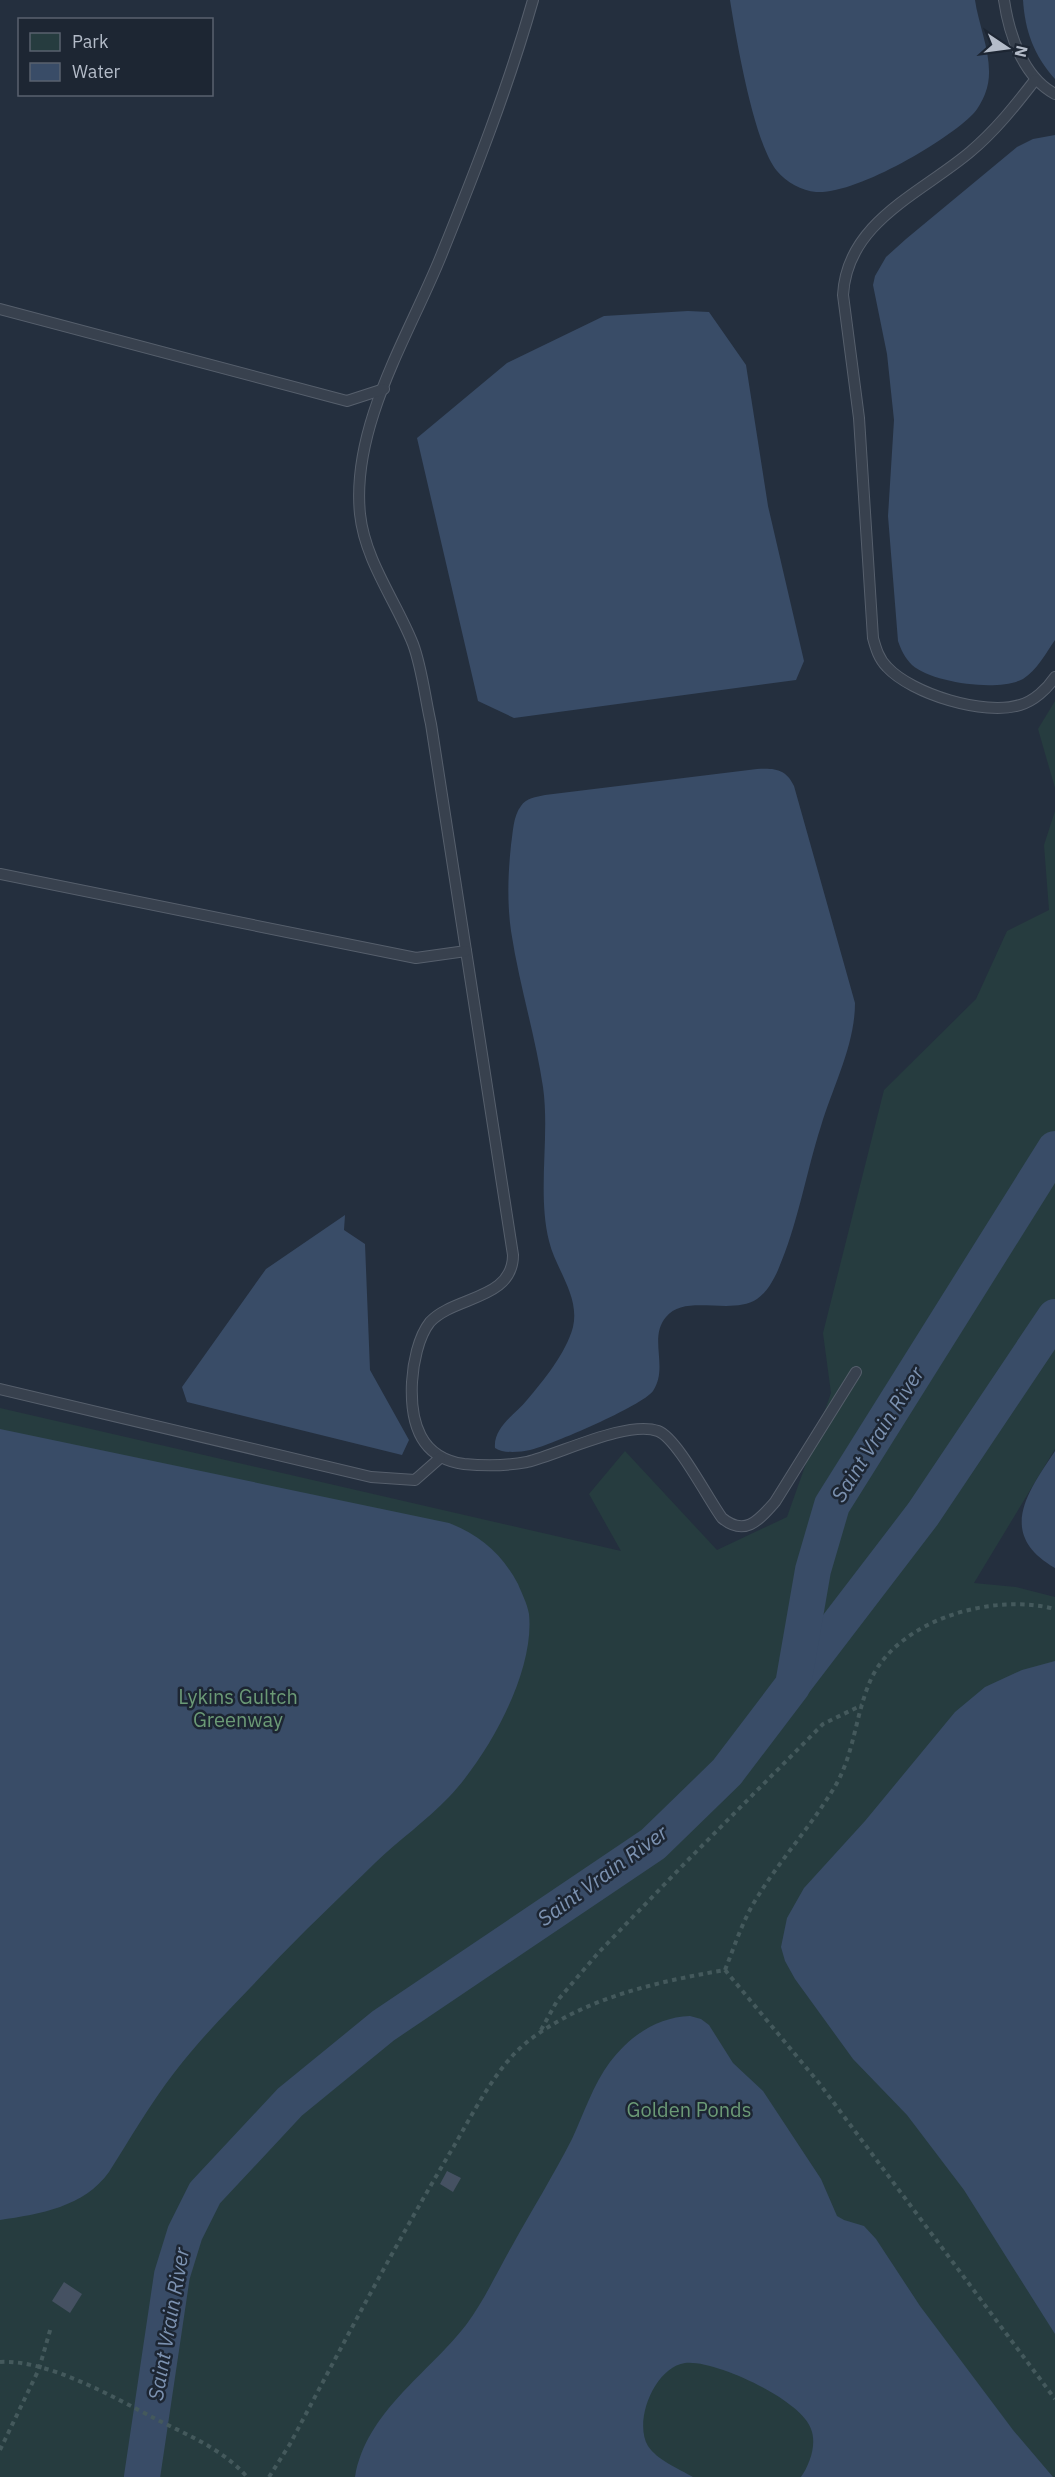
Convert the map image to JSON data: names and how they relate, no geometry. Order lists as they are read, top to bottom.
{
  "water": ["Saint Vrain River"],
  "parks": ["Lykins Gultch Greenway", "Golden Ponds"],
  "legend": ["Park", "Water"],
  "north": "right"
}
